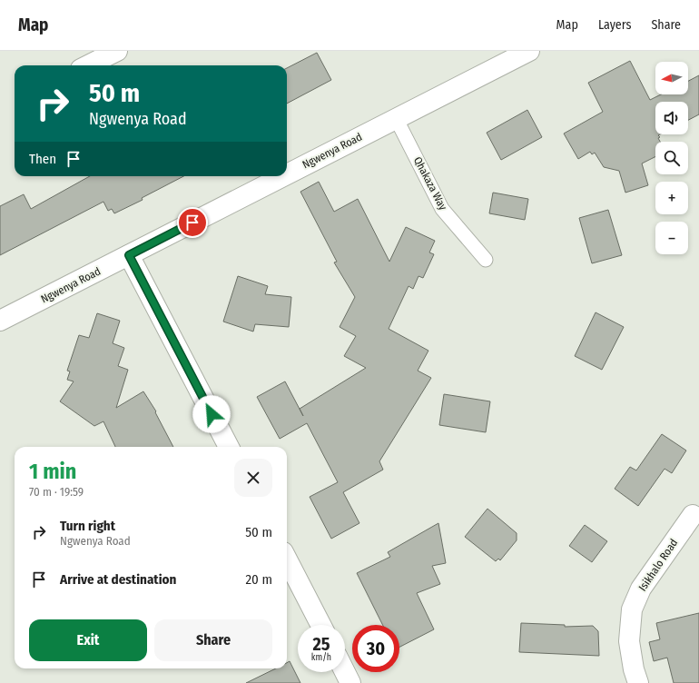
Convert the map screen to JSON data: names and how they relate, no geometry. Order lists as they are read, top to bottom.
{
  "streets": {
    "street": ["Ngwenya Road", "Isikhalo Road"],
    "lane": ["Qhakaza Way"]
  },
  "crossings": [
    ["Ngwenya Road", "Qhakaza Way"]
  ],
  "north": "left",
  "page": {
    "header": "Map",
    "nav": ["Map", "Layers", "Share"],
    "map_buttons": ["+", "−"],
    "turn": ["50 m", "Ngwenya Road"],
    "then": "Then",
    "heading": ["1 min", "70 m · 19:59"],
    "list": [
      {
        "name": "Turn right",
        "note": "Ngwenya Road",
        "value": "50 m"
      },
      {
        "name": "Arrive at destination",
        "value": "20 m"
      }
    ],
    "buttons": ["Exit", "Share"],
    "speed": "25 km/h",
    "limit": "30"
  }
}
